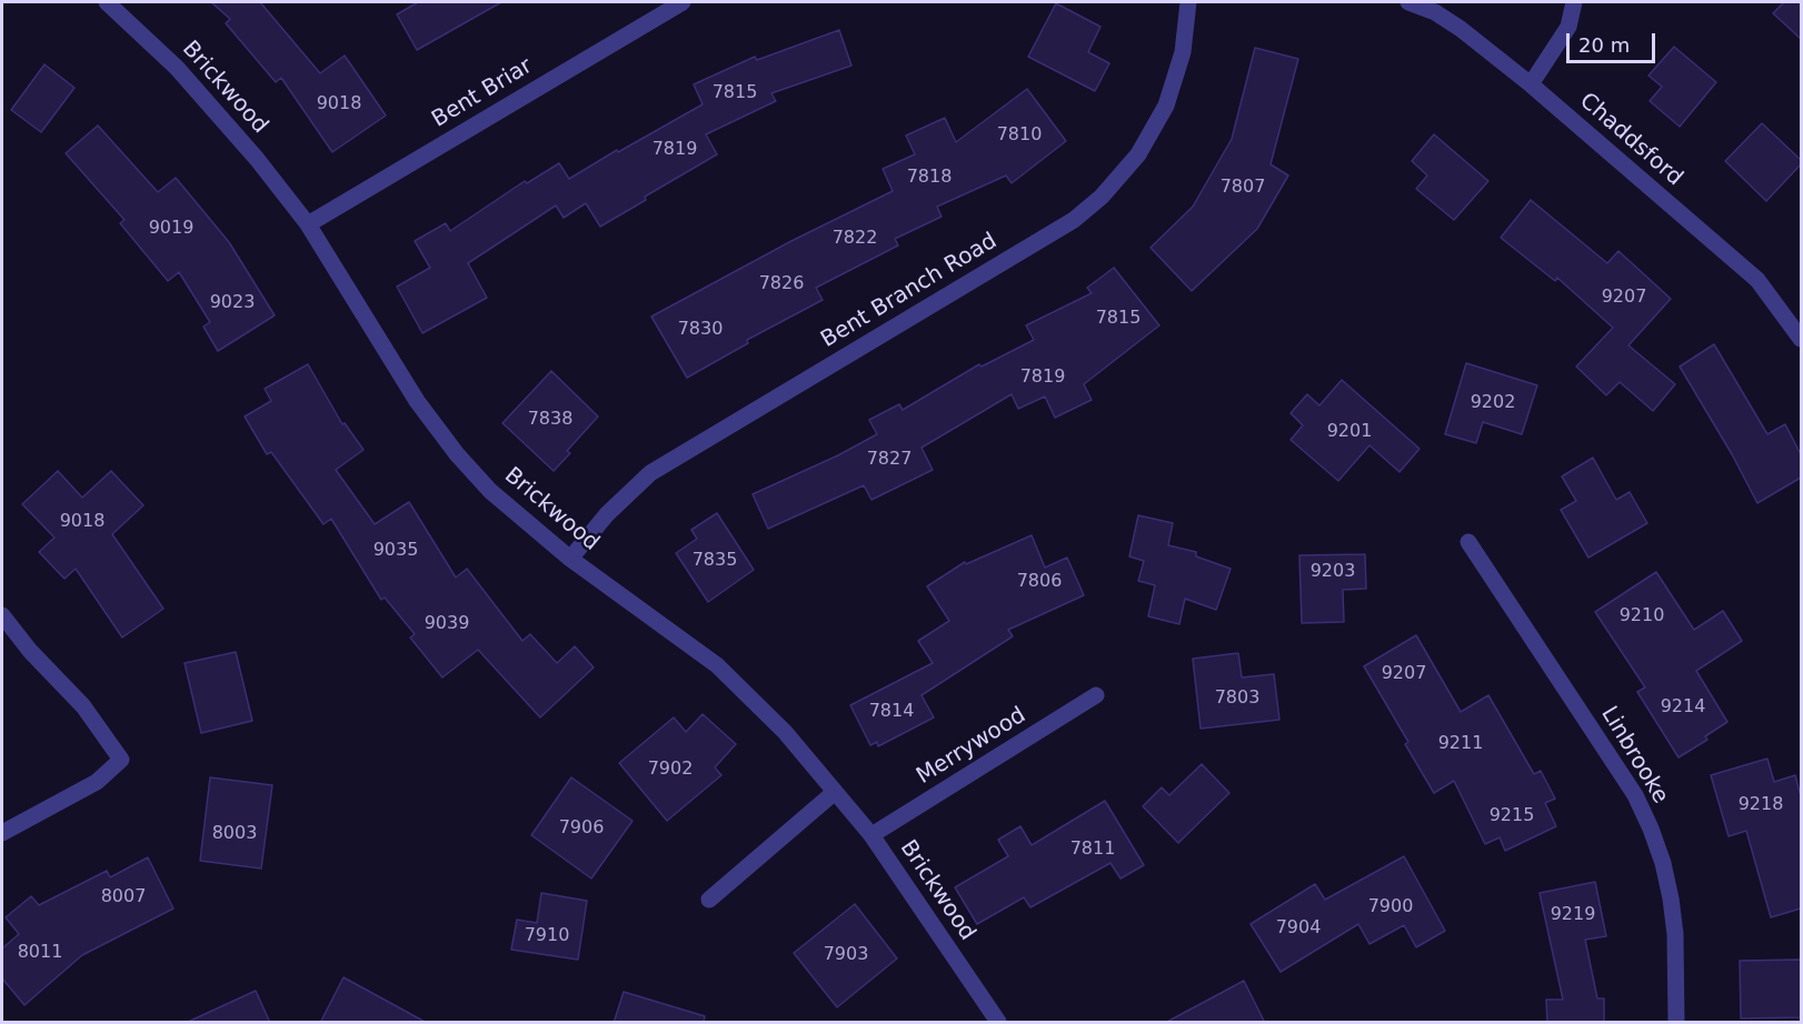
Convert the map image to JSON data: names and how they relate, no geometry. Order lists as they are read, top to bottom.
{
  "streets": {
    "street": [
      "Brickwood",
      "Bent Briar",
      "Chaddsford",
      "Bent Branch Road",
      "Merrywood",
      "Linbrooke"
    ]
  },
  "crossings": [
    ["Brickwood", "Bent Briar"],
    ["Brickwood", "Bent Branch Road"],
    ["Brickwood", "Merrywood"]
  ],
  "house_numbers": [
    "7815",
    "9018",
    "7810",
    "7819",
    "7818",
    "7807",
    "9019",
    "7822",
    "7826",
    "9207",
    "9023",
    "7815",
    "7830",
    "7819",
    "9202",
    "7838",
    "9201",
    "7827",
    "9018",
    "9035",
    "7835",
    "9203",
    "7806",
    "9210",
    "9039",
    "9207",
    "7803",
    "9214",
    "7814",
    "9211",
    "7902",
    "9218",
    "9215",
    "7906",
    "8003",
    "7811",
    "8007",
    "7900",
    "9219",
    "7904",
    "7910",
    "8011",
    "7903"
  ],
  "scale_bar": "20 m"
}
